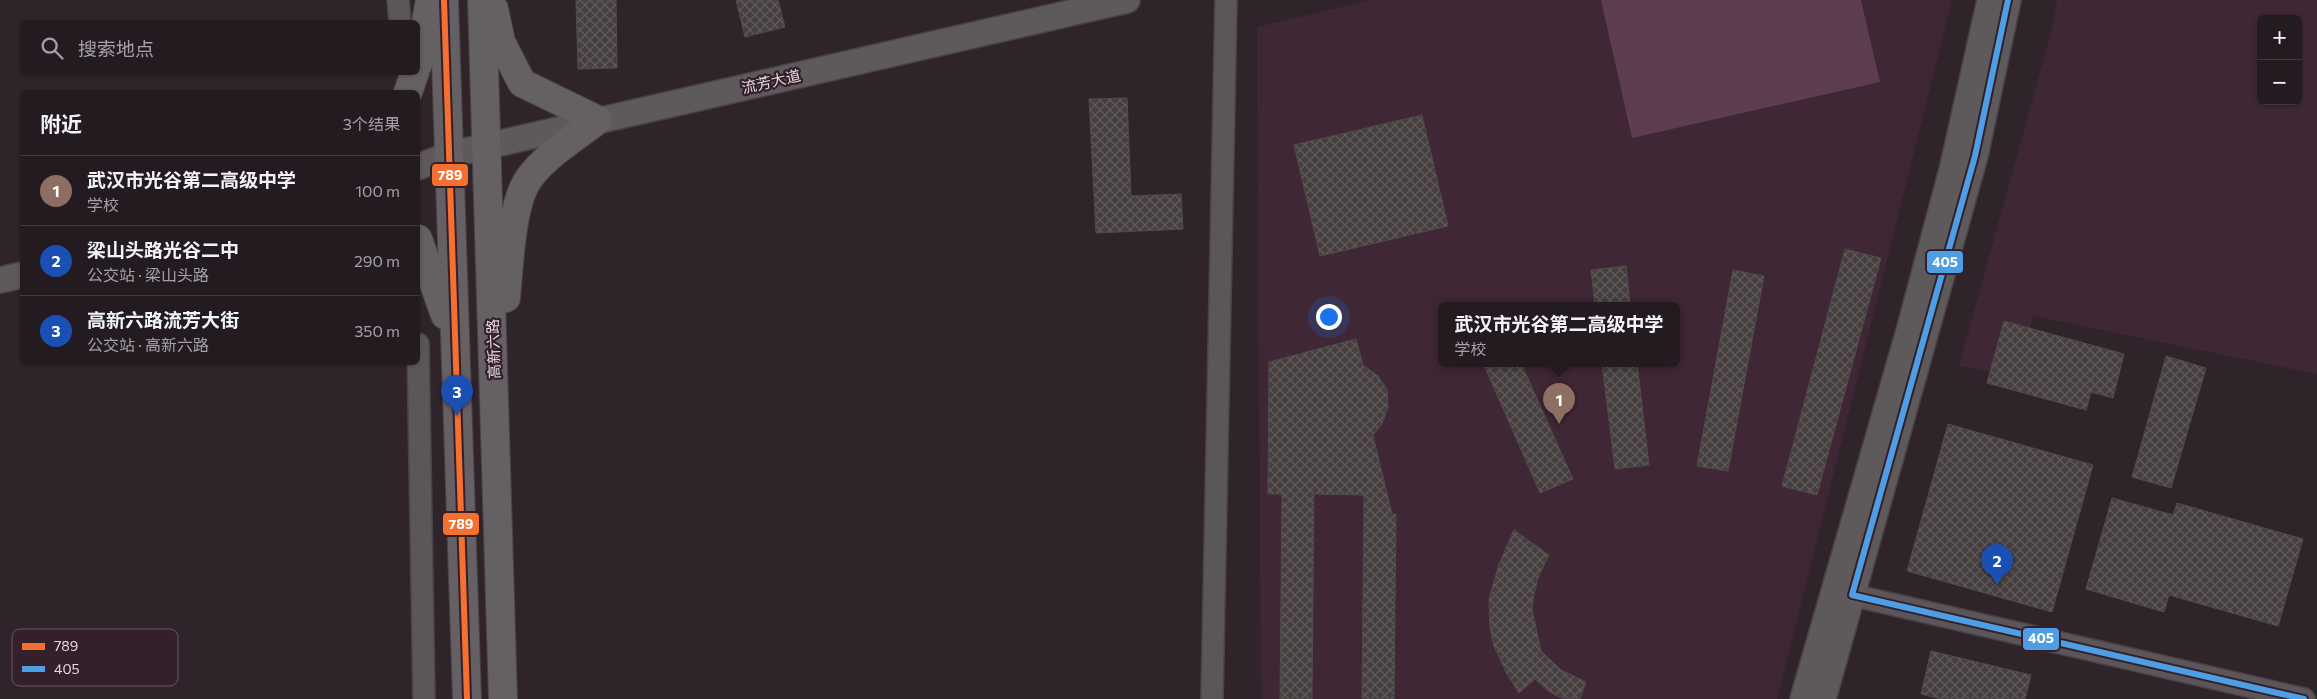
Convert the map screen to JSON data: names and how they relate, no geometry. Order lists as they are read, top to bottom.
{
  "streets": {
    "main road": ["流芳大道", "高新六路"]
  },
  "crossings": [
    ["流芳大道", "高新六路"]
  ],
  "lines": ["transit line 789", "transit line 405"],
  "legend": ["789", "405"],
  "page": {
    "map_buttons": ["+", "−"],
    "search": "搜索地点",
    "heading": ["附近", "3个结果"],
    "list": [
      {
        "mark": "1",
        "name": "武汉市光谷第二高级中学",
        "note": "学校",
        "value": "100 m"
      },
      {
        "mark": "2",
        "name": "梁山头路光谷二中",
        "note": "公交站 · 梁山头路",
        "value": "290 m"
      },
      {
        "mark": "3",
        "name": "高新六路流芳大街",
        "note": "公交站 · 高新六路",
        "value": "350 m"
      }
    ],
    "popup": ["武汉市光谷第二高级中学", "学校"],
    "pins": ["3", "1", "2"]
  }
}
